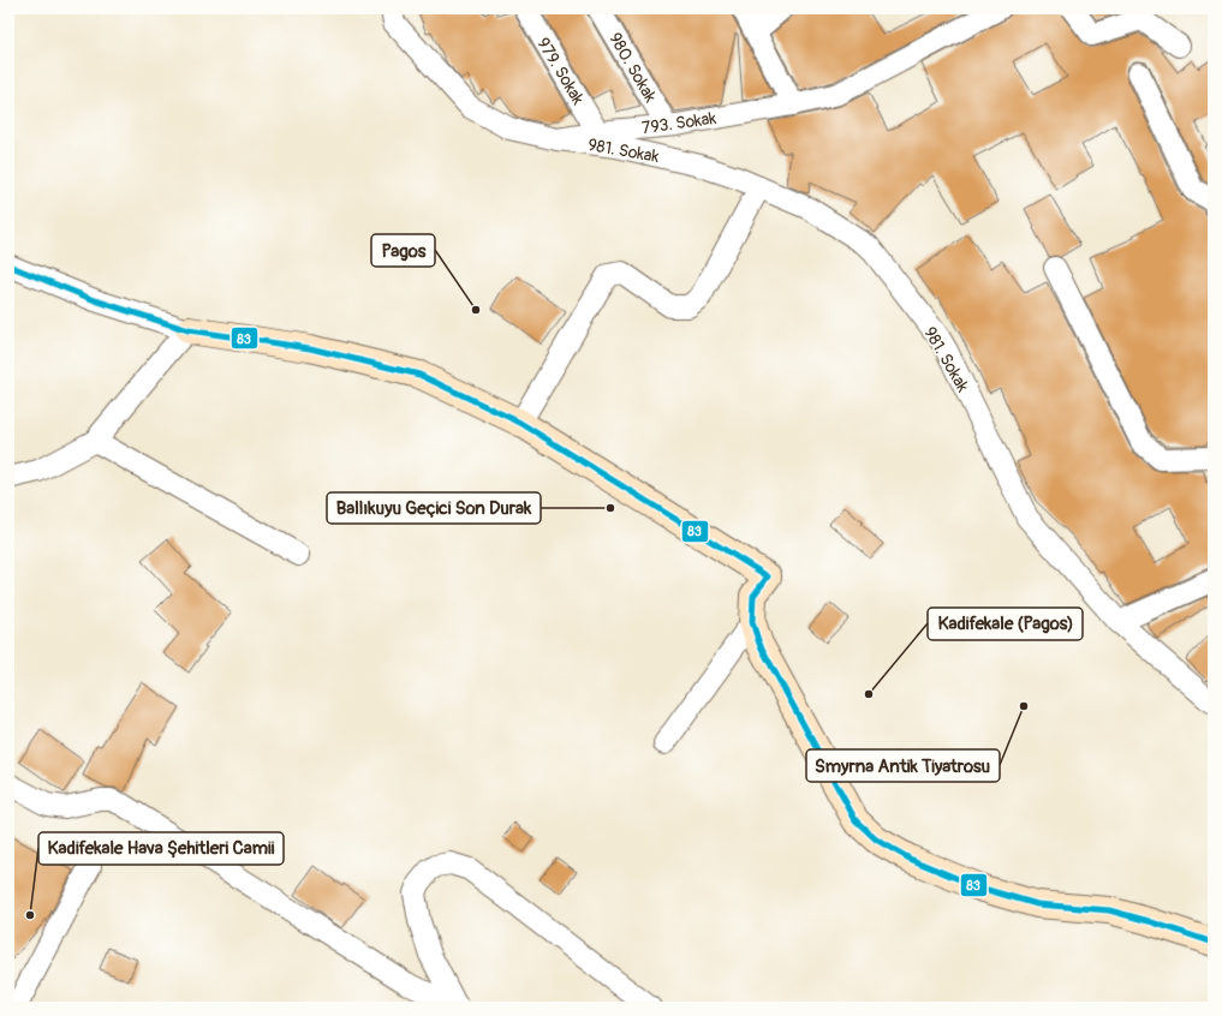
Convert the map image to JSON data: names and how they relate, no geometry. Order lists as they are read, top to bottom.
{
  "streets": {
    "street": [
      "980. Sokak",
      "979. Sokak",
      "793. Sokak",
      "981. Sokak"
    ]
  },
  "crossings": [
    ["980. Sokak", "793. Sokak"],
    ["979. Sokak", "793. Sokak"],
    ["793. Sokak", "981. Sokak"]
  ],
  "places": [
    "Pagos",
    "Ballıkuyu Geçici Son Durak",
    "Kadifekale (Pagos)",
    "Smyrna Antik Tiyatrosu",
    "Kadifekale Hava Şehitleri Camii"
  ],
  "lines": ["transit line 83"]
}
